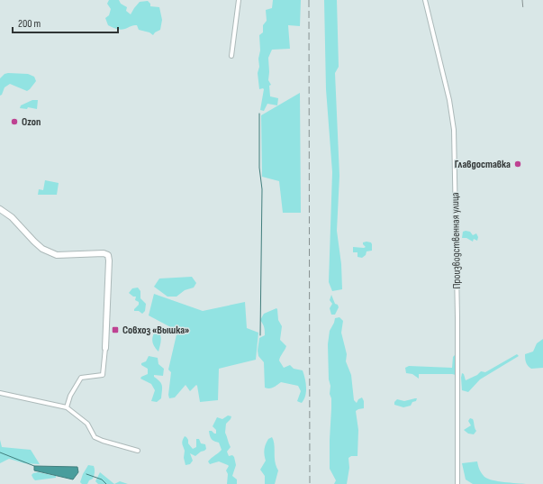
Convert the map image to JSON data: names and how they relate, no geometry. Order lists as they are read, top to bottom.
{
  "streets": {
    "street": ["Производственная улица"]
  },
  "places": {
    "other": ["Ozon", "Главдоставка"],
    "transit": ["Совхоз «Вышка»"]
  },
  "scale_bar": "200 m"
}
